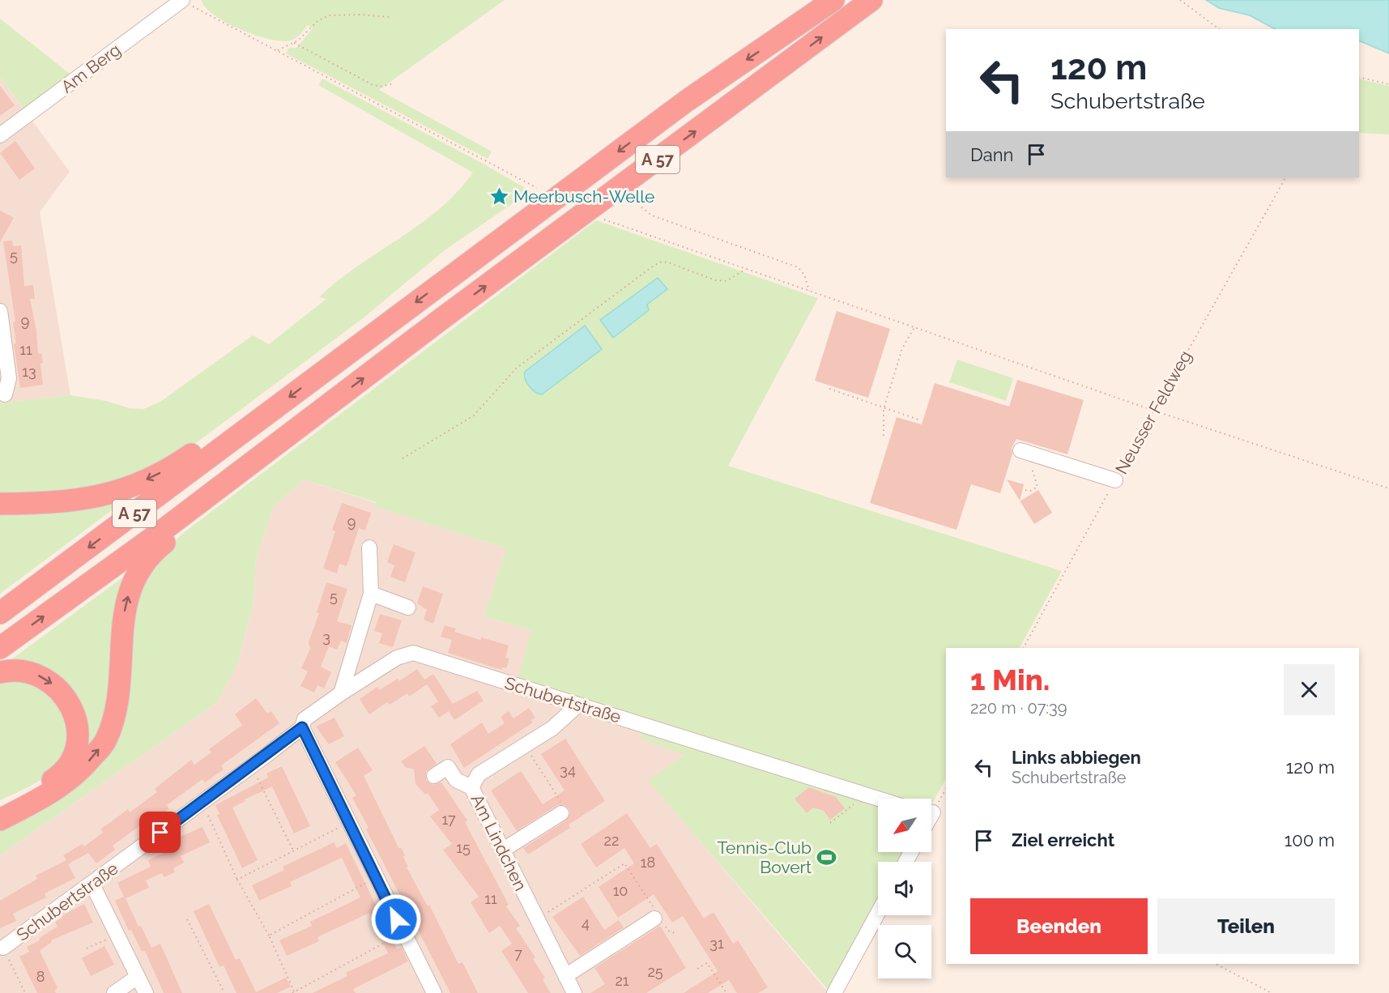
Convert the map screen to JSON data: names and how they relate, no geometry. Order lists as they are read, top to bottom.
{
  "streets": {
    "highway": ["A 57"],
    "street": ["Am Berg", "Schubertstraße", "Am Lindchen"],
    "path": ["Neusser Feldweg"]
  },
  "crossings": [
    ["Schubertstraße", "Am Lindchen"]
  ],
  "places": {
    "place": ["Meerbusch-Welle"],
    "sports": ["Tennis-Club Bovert"]
  },
  "house_numbers": [
    "5",
    "9",
    "11",
    "13",
    "9",
    "5",
    "3",
    "34",
    "17",
    "22",
    "15",
    "18",
    "10",
    "11",
    "4",
    "31",
    "7",
    "25",
    "8",
    "21"
  ],
  "north": "bottom left",
  "page": {
    "turn": ["120 m", "Schubertstraße"],
    "then": "Dann",
    "heading": ["1 Min.", "220 m · 07:39"],
    "list": [
      {
        "name": "Links abbiegen",
        "note": "Schubertstraße",
        "value": "120 m"
      },
      {
        "name": "Ziel erreicht",
        "value": "100 m"
      }
    ],
    "buttons": ["Beenden", "Teilen"]
  }
}
